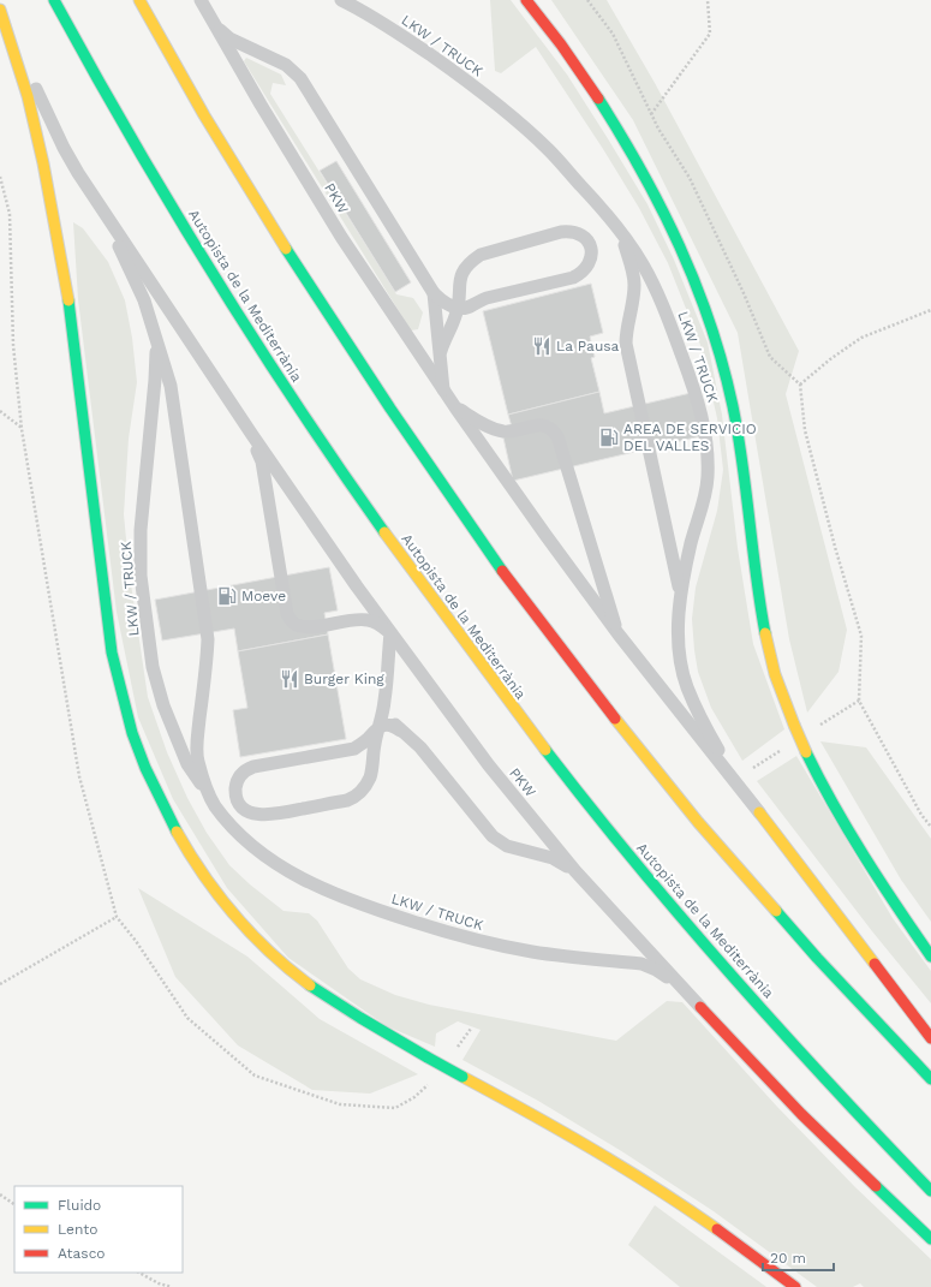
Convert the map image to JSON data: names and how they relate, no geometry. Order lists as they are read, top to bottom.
{
  "streets": {
    "highway": ["Autopista de la Mediterrània"],
    "lane": ["LKW / TRUCK", "PKW"]
  },
  "crossings": [
    ["LKW / TRUCK", "PKW"]
  ],
  "places": {
    "restaurant": ["La Pausa", "Burger King"],
    "fuel station": ["AREA DE SERVICIO DEL VALLES", "Moeve"]
  },
  "legend": ["Fluido", "Lento", "Atasco"],
  "scale_bar": "20 m"
}
